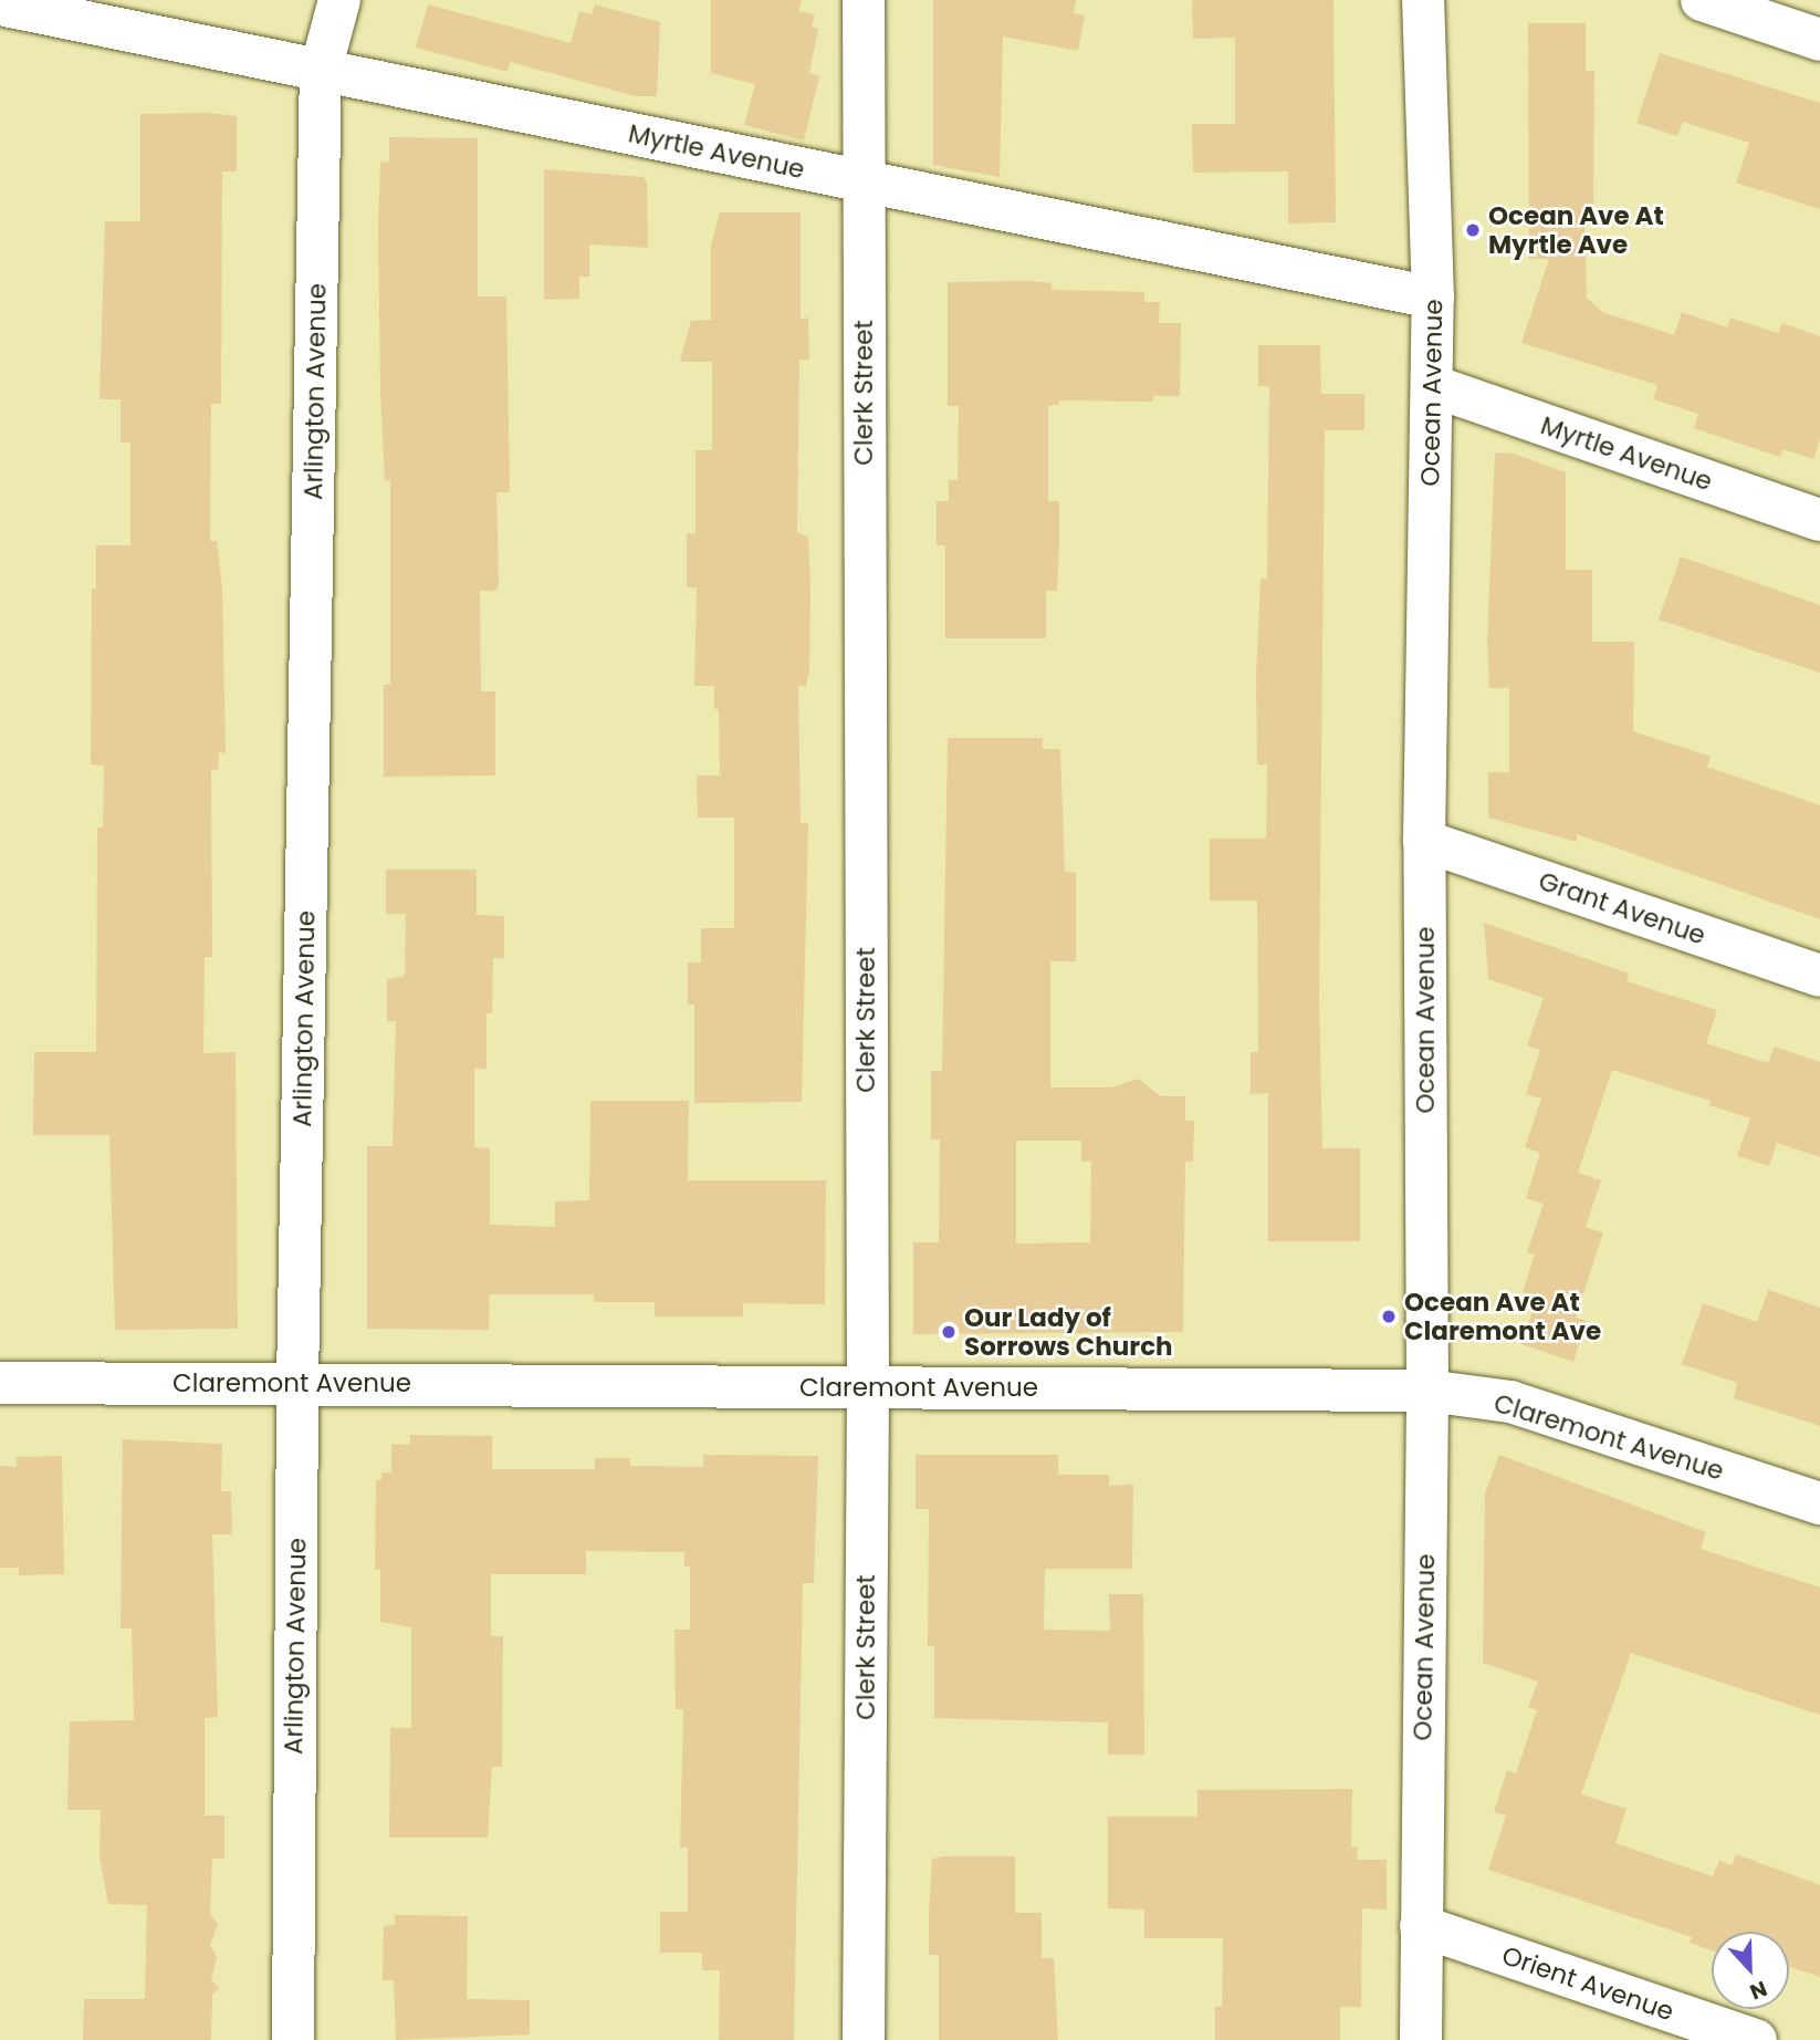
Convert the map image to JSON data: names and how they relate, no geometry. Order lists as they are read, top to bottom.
{
  "streets": {
    "street": [
      "Myrtle Avenue",
      "Arlington Avenue",
      "Clerk Street",
      "Ocean Avenue",
      "Grant Avenue",
      "Claremont Avenue",
      "Orient Avenue"
    ]
  },
  "crossings": [
    ["Myrtle Avenue", "Arlington Avenue"],
    ["Myrtle Avenue", "Clerk Street"],
    ["Myrtle Avenue", "Ocean Avenue"],
    ["Arlington Avenue", "Claremont Avenue"],
    ["Clerk Street", "Claremont Avenue"],
    ["Ocean Avenue", "Grant Avenue"],
    ["Ocean Avenue", "Claremont Avenue"],
    ["Ocean Avenue", "Orient Avenue"]
  ],
  "places": ["Ocean Ave At Myrtle Ave", "Ocean Ave At Claremont Ave", "Our Lady of Sorrows Church"],
  "north": "bottom"
}
